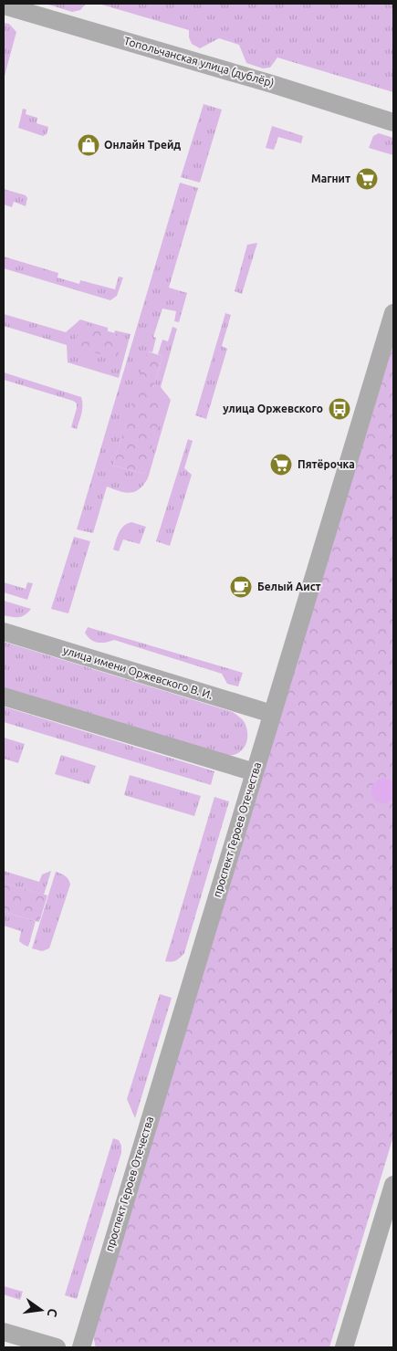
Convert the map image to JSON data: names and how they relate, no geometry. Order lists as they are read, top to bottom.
{
  "streets": {
    "street": ["Топольчанская улица (дублёр)", "улица имени Оржевского В. И.", "проспект Героев Отечества"]
  },
  "crossings": [
    ["улица имени Оржевского В. И.", "проспект Героев Отечества"]
  ],
  "places": {
    "shop": ["Онлайн Трейд"],
    "supermarket": ["Магнит", "Пятёрочка"],
    "bus stop": ["улица Оржевского"],
    "cafe": ["Белый Аист"]
  },
  "north": "right"
}
